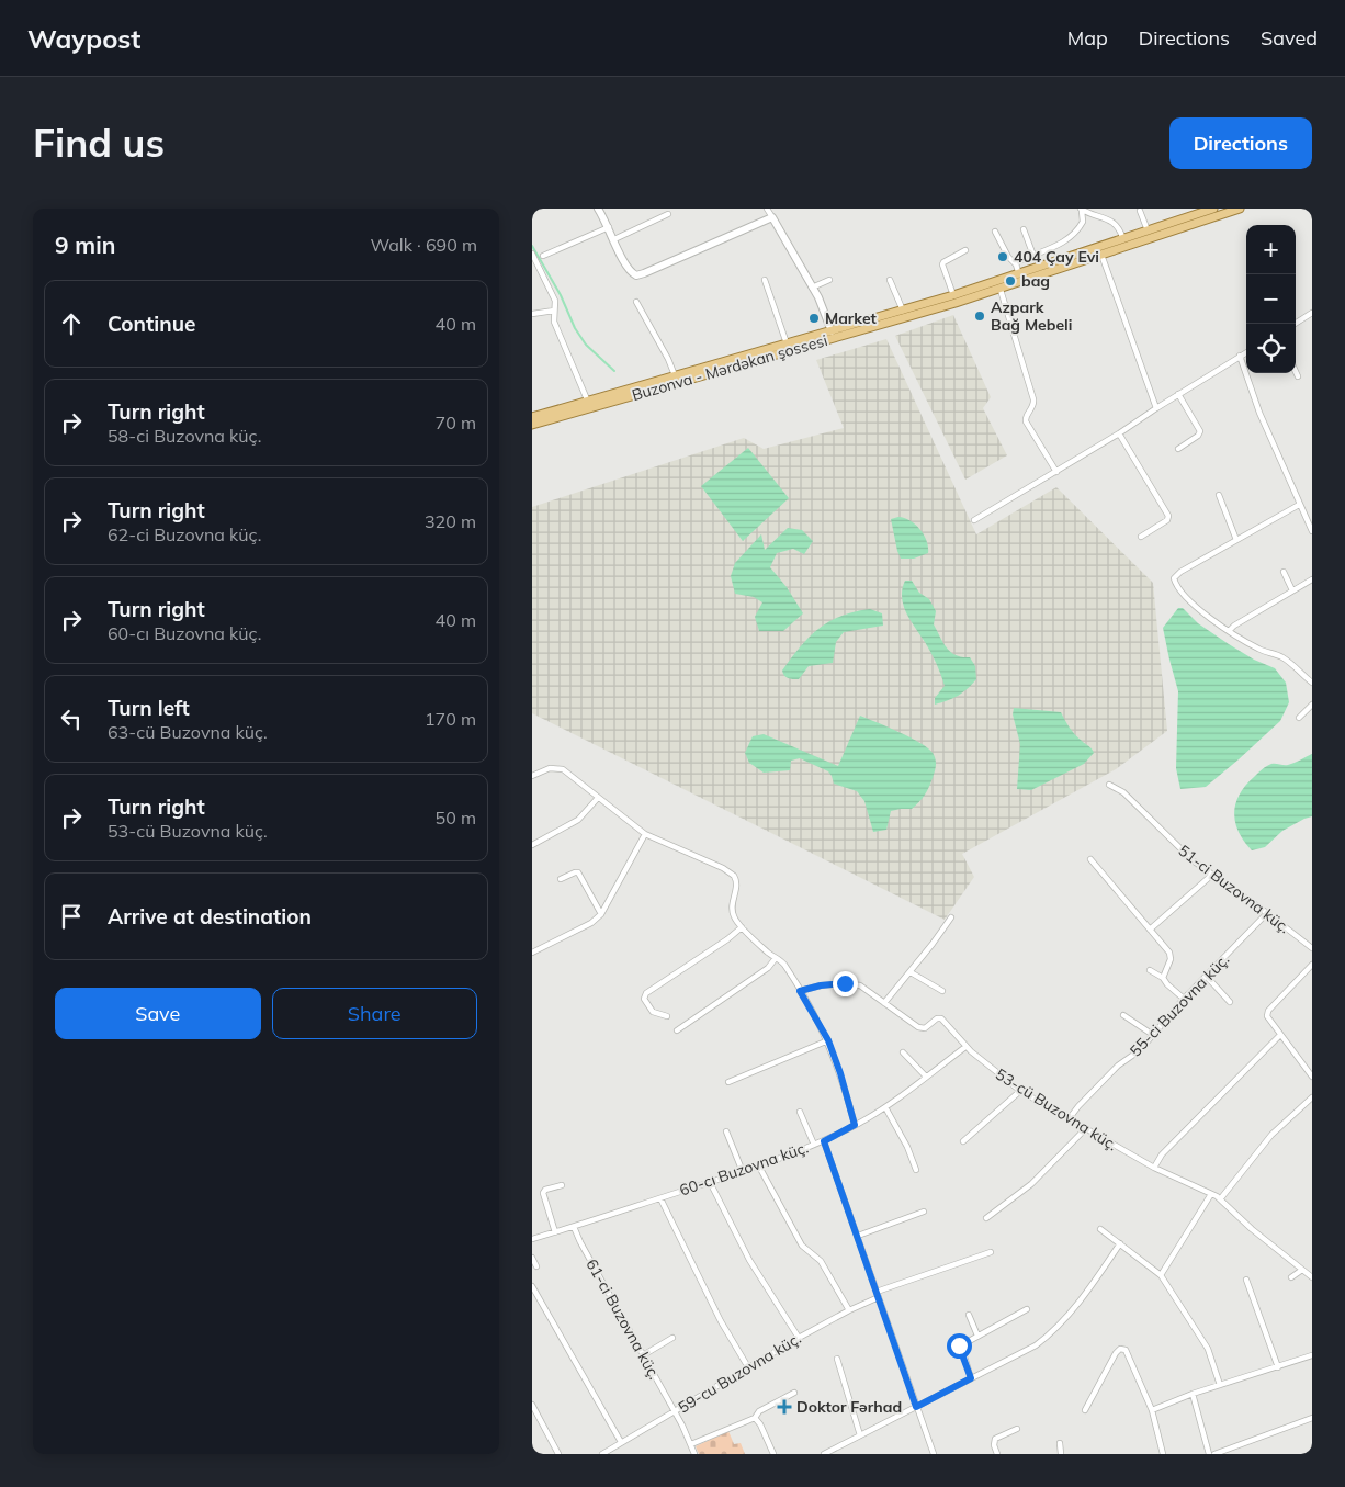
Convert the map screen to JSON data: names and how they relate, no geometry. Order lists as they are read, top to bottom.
{
  "streets": {
    "main road": ["Buzonva - Mərdəkan şossesi"],
    "street": [
      "51-ci Buzovna küç.",
      "55-ci Buzovna küç.",
      "53-cü Buzovna küç.",
      "60-cı Buzovna küç.",
      "61-ci Buzovna küç.",
      "59-cu Buzovna küç."
    ]
  },
  "crossings": [
    ["51-ci Buzovna küç.", "55-ci Buzovna küç."],
    ["55-ci Buzovna küç.", "53-cü Buzovna küç."],
    ["53-cü Buzovna küç.", "60-cı Buzovna küç."],
    ["60-cı Buzovna küç.", "61-ci Buzovna küç."],
    ["61-ci Buzovna küç.", "59-cu Buzovna küç."]
  ],
  "places": {
    "other": [
      "404 Çay Evi",
      "bag",
      "Azpark Bağ Mebeli",
      "Market"
    ],
    "health": ["Doktor Fərhad"]
  },
  "page": {
    "header": "Waypost",
    "nav": ["Map", "Directions", "Saved"],
    "buttons": [
      "Directions",
      ["Save", "Share"]
    ],
    "title": "Find us",
    "heading": ["9 min", "Walk · 690 m"],
    "map_buttons": ["+", "−"],
    "list": [
      ["Continue", "40 m"],
      ["Turn right", "58-ci Buzovna küç.", "70 m"],
      ["Turn right", "62-ci Buzovna küç.", "320 m"],
      ["Turn right", "60-cı Buzovna küç.", "40 m"],
      ["Turn left", "63-cü Buzovna küç.", "170 m"],
      ["Turn right", "53-cü Buzovna küç.", "50 m"],
      "Arrive at destination"
    ]
  }
}
